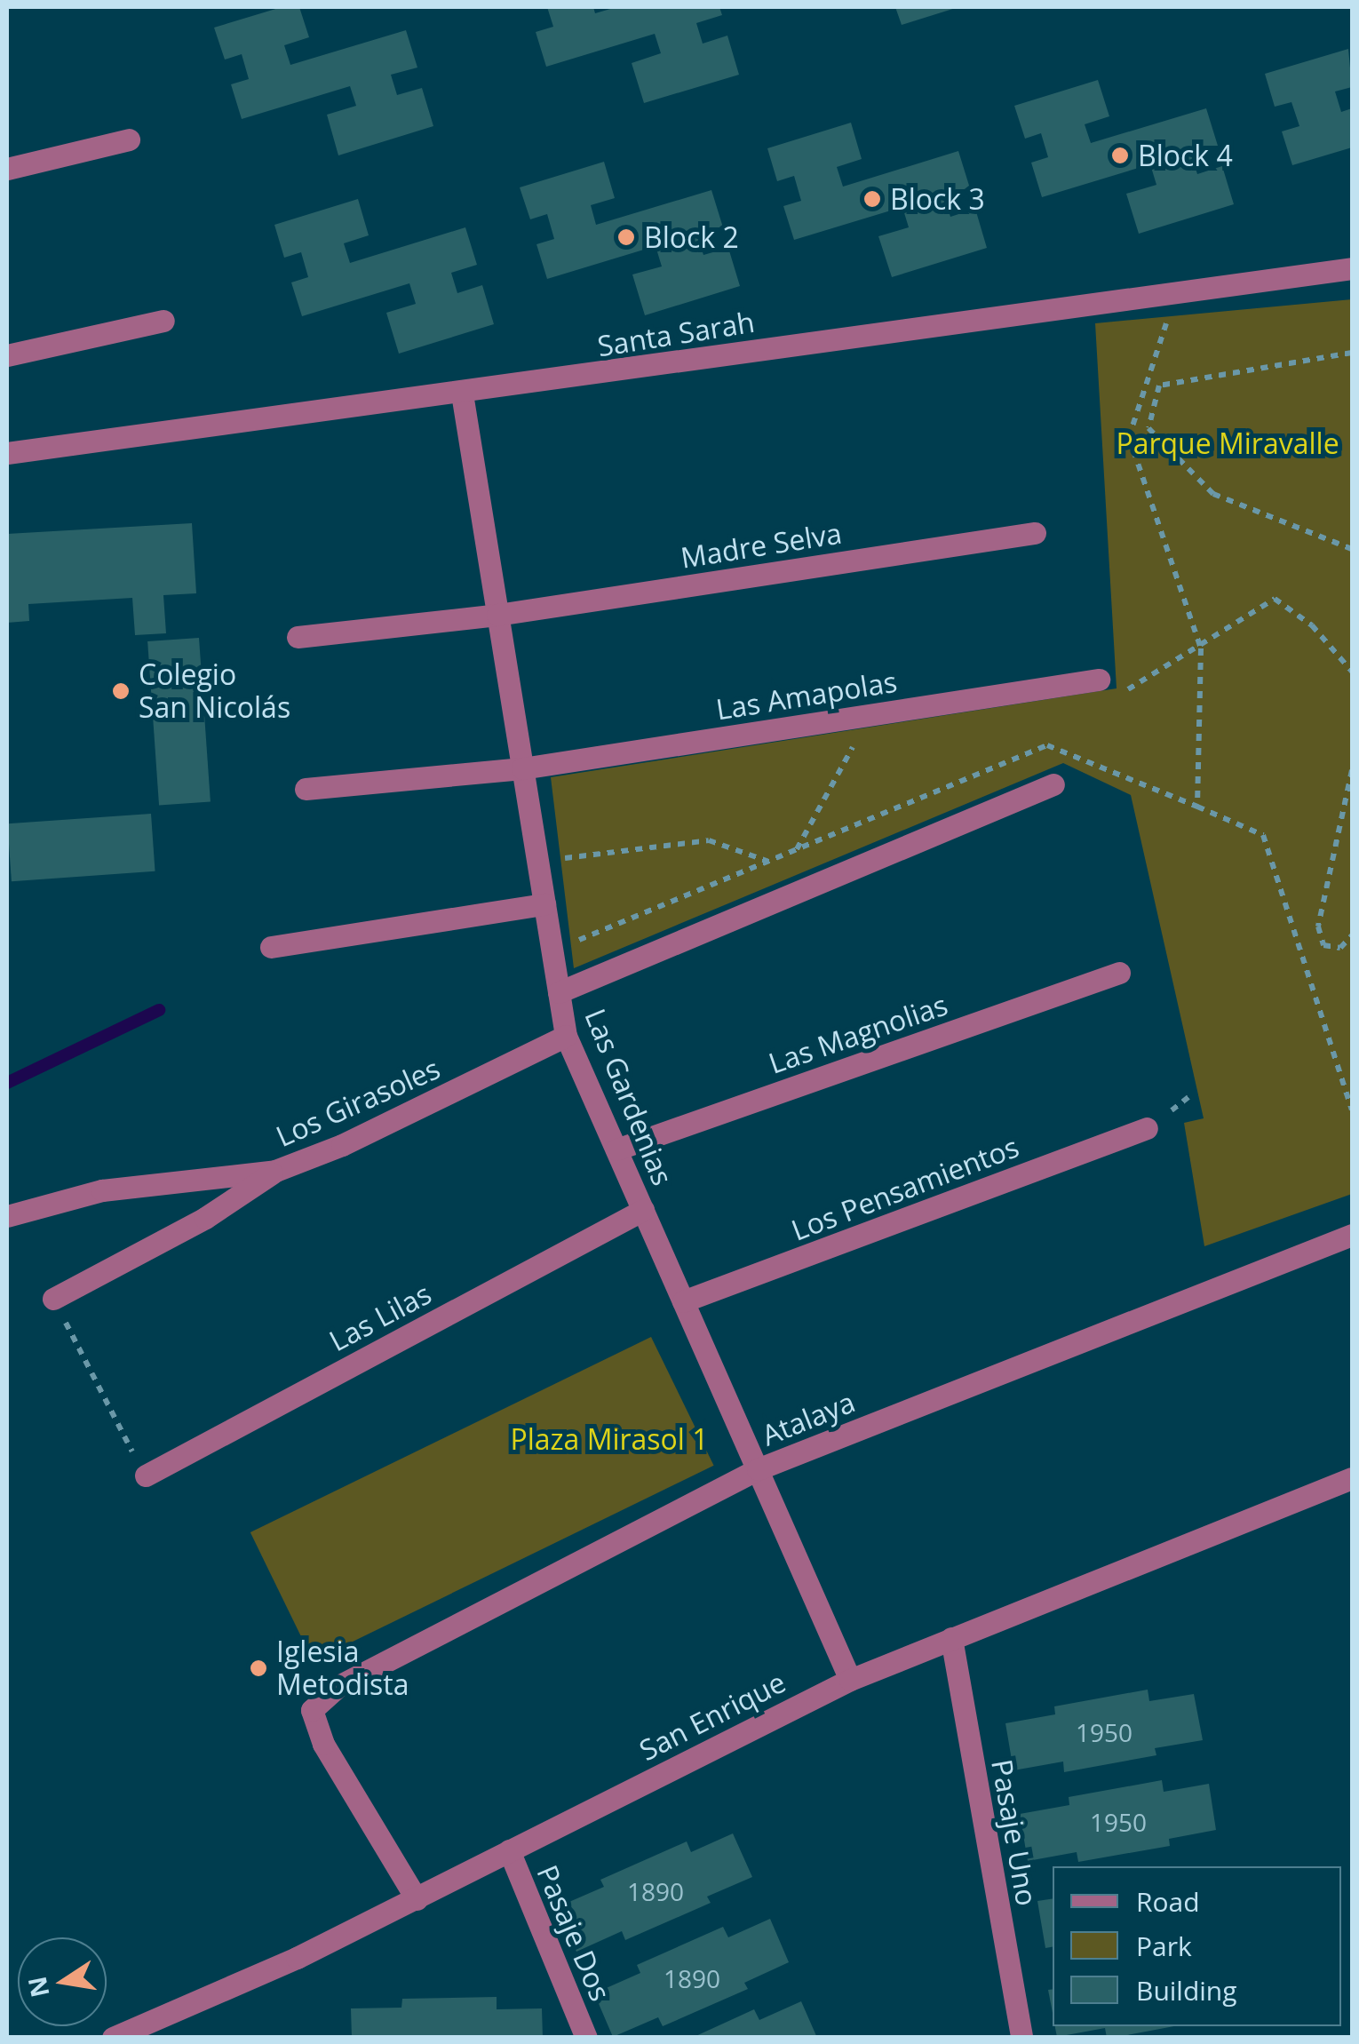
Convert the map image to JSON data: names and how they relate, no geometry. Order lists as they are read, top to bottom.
{
  "streets": {
    "street": [
      "Santa Sarah",
      "Madre Selva",
      "Las Amapolas",
      "Las Magnolias",
      "Las Gardenias",
      "Los Girasoles",
      "Los Pensamientos",
      "Las Lilas",
      "Atalaya",
      "San Enrique",
      "Pasaje Uno",
      "Pasaje Dos"
    ]
  },
  "crossings": [
    ["Santa Sarah", "Las Gardenias"],
    ["Madre Selva", "Las Gardenias"],
    ["Las Amapolas", "Las Gardenias"],
    ["Las Magnolias", "Las Gardenias"],
    ["Las Gardenias", "Los Girasoles"],
    ["Las Gardenias", "Los Pensamientos"],
    ["Las Gardenias", "Las Lilas"],
    ["Las Gardenias", "Atalaya"],
    ["Las Gardenias", "San Enrique"],
    ["Atalaya", "San Enrique"],
    ["San Enrique", "Pasaje Uno"],
    ["San Enrique", "Pasaje Dos"]
  ],
  "parks": ["Parque Miravalle", "Plaza Mirasol 1"],
  "places": [
    "Block 4",
    "Block 3",
    "Block 2",
    "Colegio San Nicolás",
    "Iglesia Metodista"
  ],
  "house_numbers": [
    "1950",
    "1950",
    "1890",
    "1890"
  ],
  "legend": ["Road", "Park", "Building"],
  "north": "left"
}
